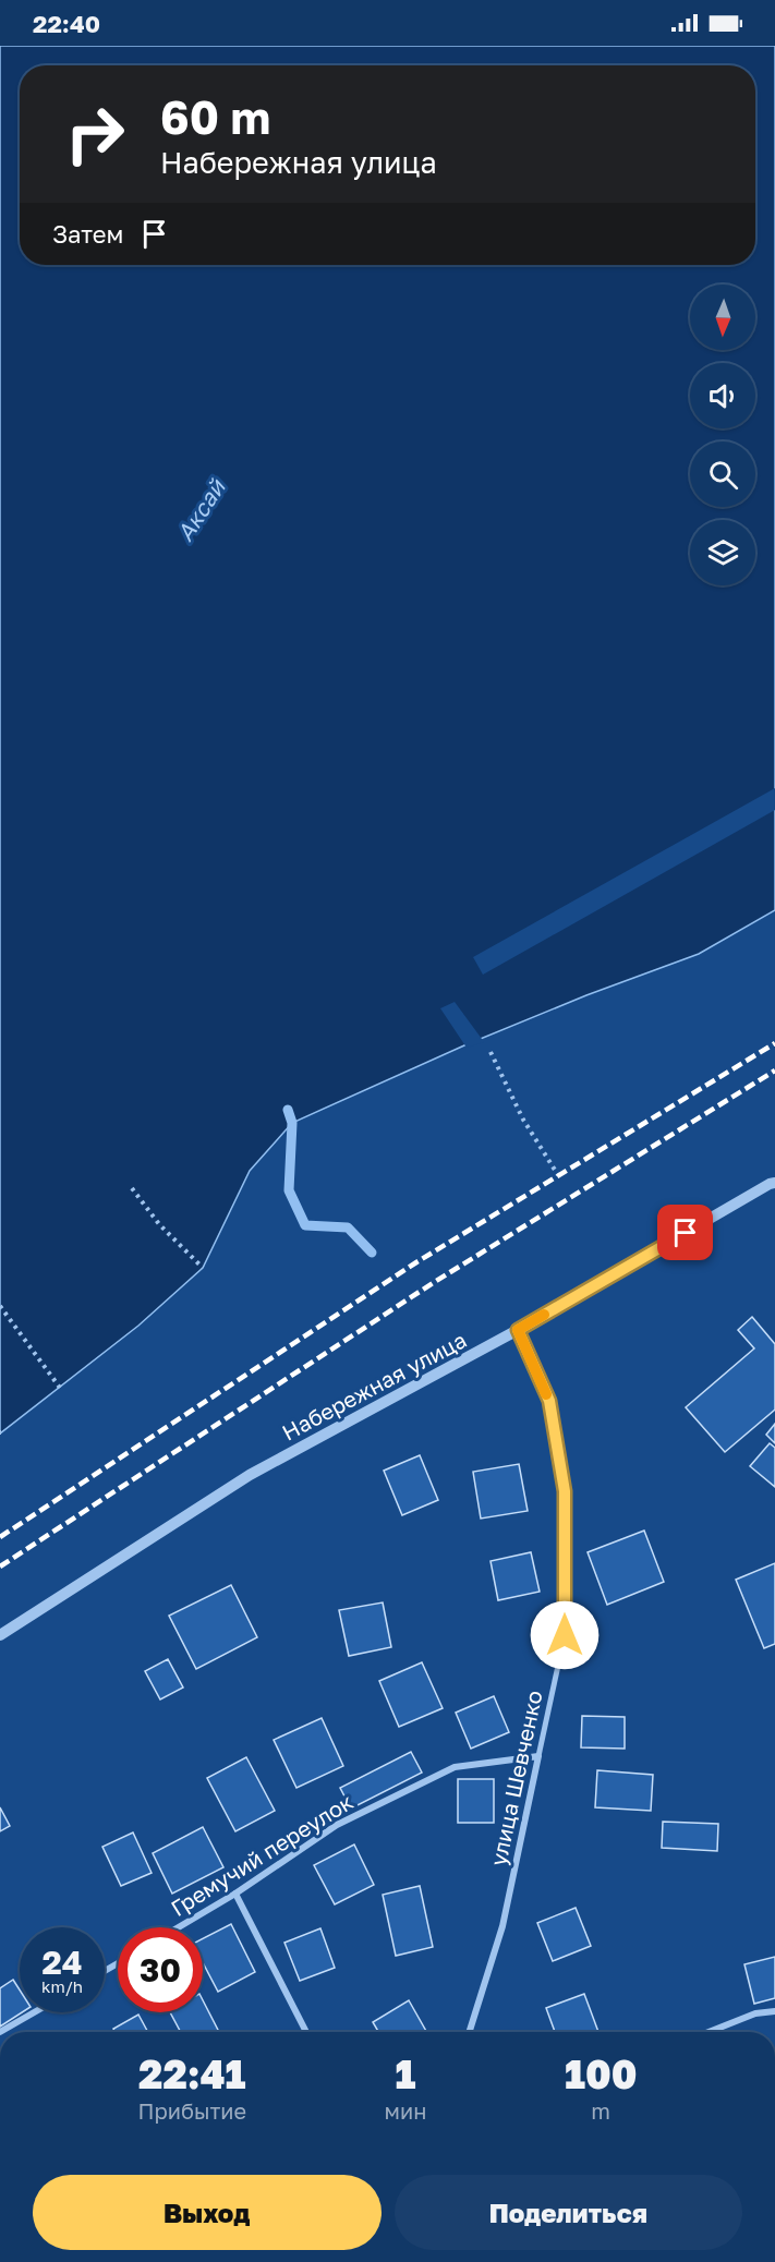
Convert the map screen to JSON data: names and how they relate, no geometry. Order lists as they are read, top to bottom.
{
  "streets": {
    "street": ["Набережная улица", "улица Шевченко", "Гремучий переулок"]
  },
  "crossings": [
    ["Набережная улица", "улица Шевченко"],
    ["улица Шевченко", "Гремучий переулок"]
  ],
  "water": ["Аксай"],
  "north": "bottom",
  "page": {
    "status": "22:40",
    "turn": ["60 m", "Набережная улица"],
    "then": "Затем",
    "speed": "24 km/h",
    "limit": "30",
    "eta": [
      "22:41",
      "Прибытие",
      "1",
      "мин",
      "100",
      "m"
    ],
    "buttons": ["Выход", "Поделиться"]
  }
}
